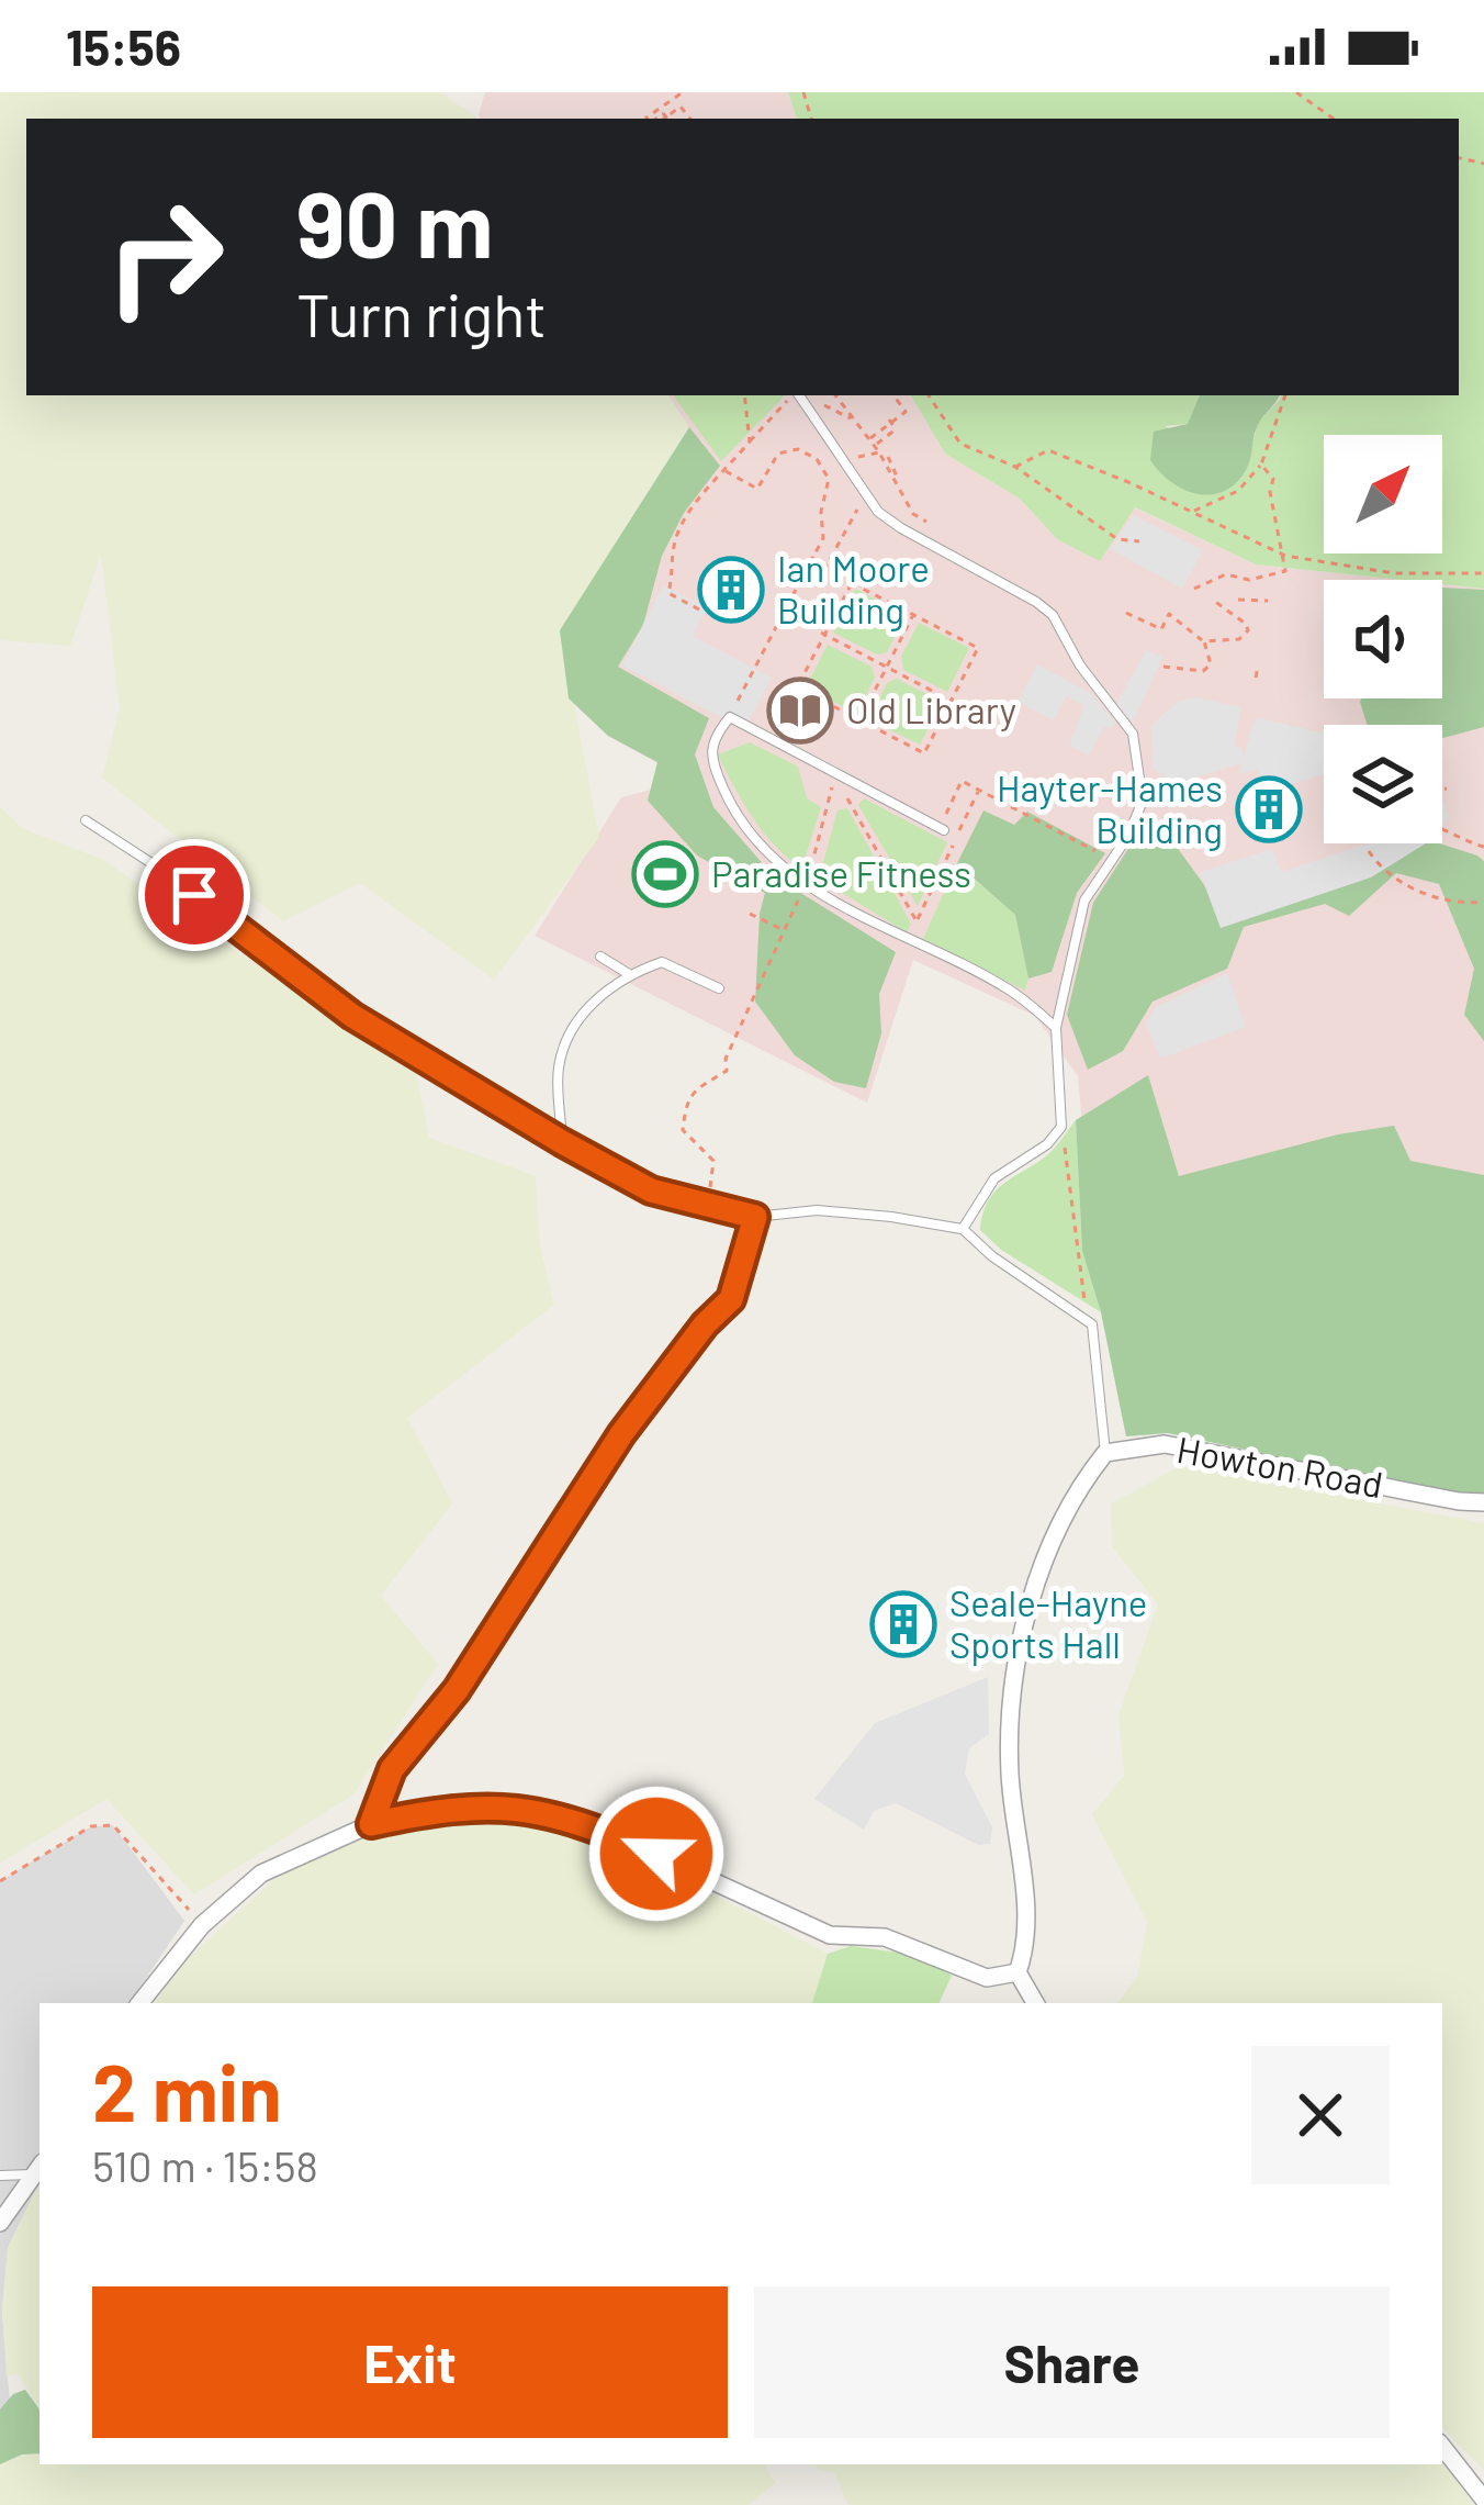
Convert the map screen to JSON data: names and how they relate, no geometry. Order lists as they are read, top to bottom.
{
  "streets": {
    "street": ["Howton Road"]
  },
  "places": {
    "building": ["Ian Moore Building", "Hayter-Hames Building", "Seale-Hayne Sports Hall"],
    "library": ["Old Library"],
    "sports": ["Paradise Fitness"]
  },
  "north": "top right",
  "page": {
    "status": "15:56",
    "turn": ["90 m", "Turn right"],
    "heading": ["2 min", "510 m · 15:58"],
    "buttons": ["Exit", "Share"]
  }
}
